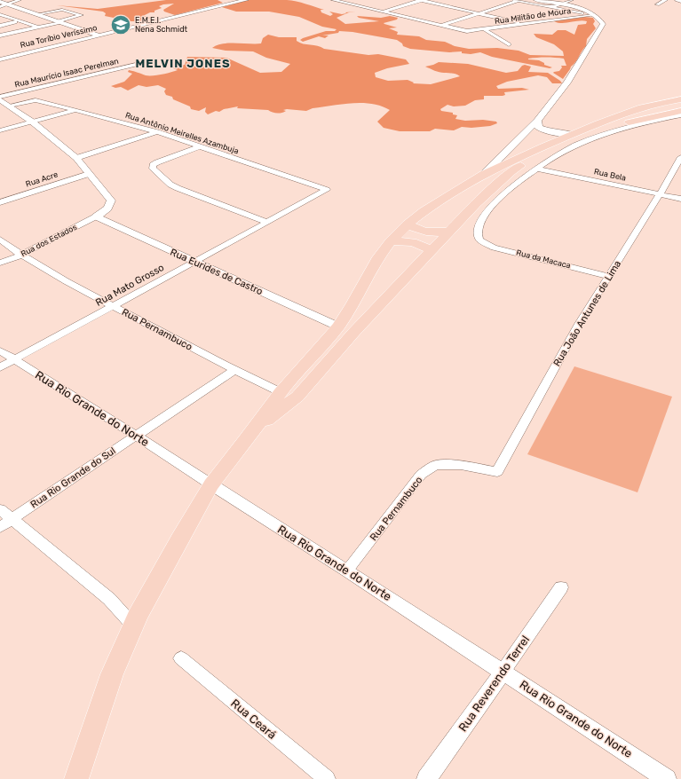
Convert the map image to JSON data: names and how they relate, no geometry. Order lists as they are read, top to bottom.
{
  "streets": {
    "street": [
      "Rua Militão de Moura",
      "Rua Toríbio Veríssimo",
      "Rua Maurício Isaac Perelman",
      "Rua Antônio Meirelles Azambuja",
      "Rua Bela",
      "Rua Acre",
      "Rua dos Estados",
      "Rua da Macaca",
      "Rua Eurides de Castro",
      "Rua Mato Grosso",
      "Rua João Antunes de Lima",
      "Rua Pernambuco",
      "Rua Rio Grande do Norte",
      "Rua Rio Grande do Sul",
      "Rua Reverendo Terrel",
      "Rua Ceará"
    ]
  },
  "crossings": [
    ["Rua Antônio Meirelles Azambuja", "Rua Mato Grosso"],
    ["Rua Bela", "Rua da Macaca"],
    ["Rua Bela", "Rua João Antunes de Lima"],
    ["Rua dos Estados", "Rua Eurides de Castro"],
    ["Rua dos Estados", "Rua Pernambuco"],
    ["Rua da Macaca", "Rua João Antunes de Lima"],
    ["Rua Eurides de Castro", "Rua Mato Grosso"],
    ["Rua Mato Grosso", "Rua Pernambuco"],
    ["Rua Mato Grosso", "Rua Rio Grande do Norte"],
    ["Rua João Antunes de Lima", "Rua Pernambuco"],
    ["Rua Pernambuco", "Rua Rio Grande do Norte"],
    ["Rua Pernambuco", "Rua Rio Grande do Sul"],
    ["Rua Rio Grande do Norte", "Rua Rio Grande do Sul"],
    ["Rua Rio Grande do Norte", "Rua Reverendo Terrel"]
  ],
  "districts": ["MELVIN JONES"],
  "places": {
    "school or university": ["E.M.E.I. Nena Schmidt"]
  }
}
